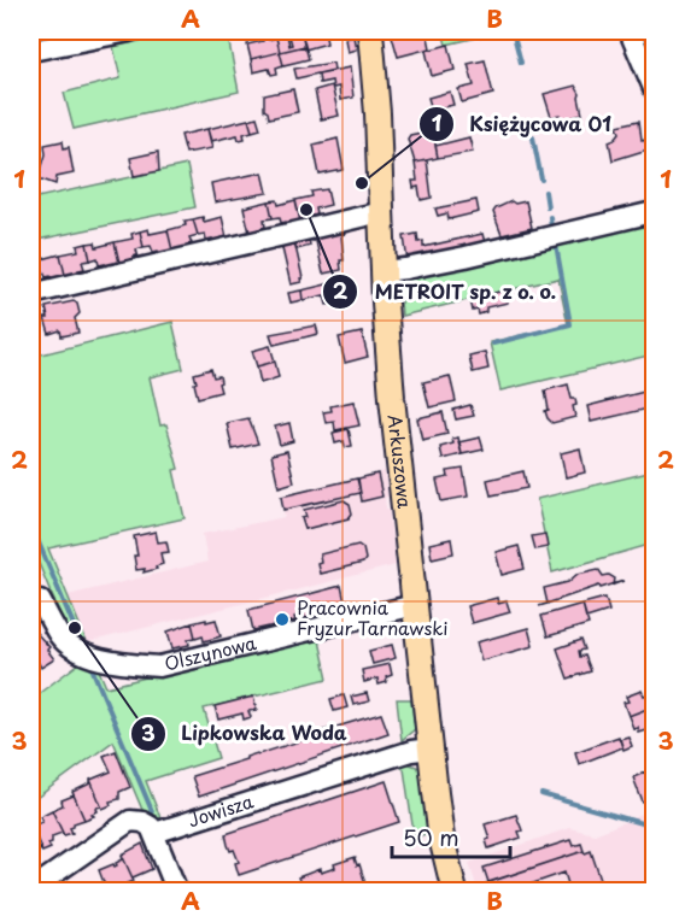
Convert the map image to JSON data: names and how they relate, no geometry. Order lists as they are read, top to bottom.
{
  "streets": {
    "main road": ["Arkuszowa"],
    "street": ["Olszynowa", "Jowisza"]
  },
  "crossings": [
    ["Arkuszowa", "Olszynowa"],
    ["Arkuszowa", "Jowisza"]
  ],
  "places": [
    "Księżycowa 01",
    "METROIT sp. z o. o.",
    "Pracownia Fryzur Tarnawski",
    "Lipkowska Woda"
  ],
  "scale_bar": "50 m",
  "grid": {
    "columns": ["A", "B"],
    "rows": ["1", "2", "3"]
  }
}
